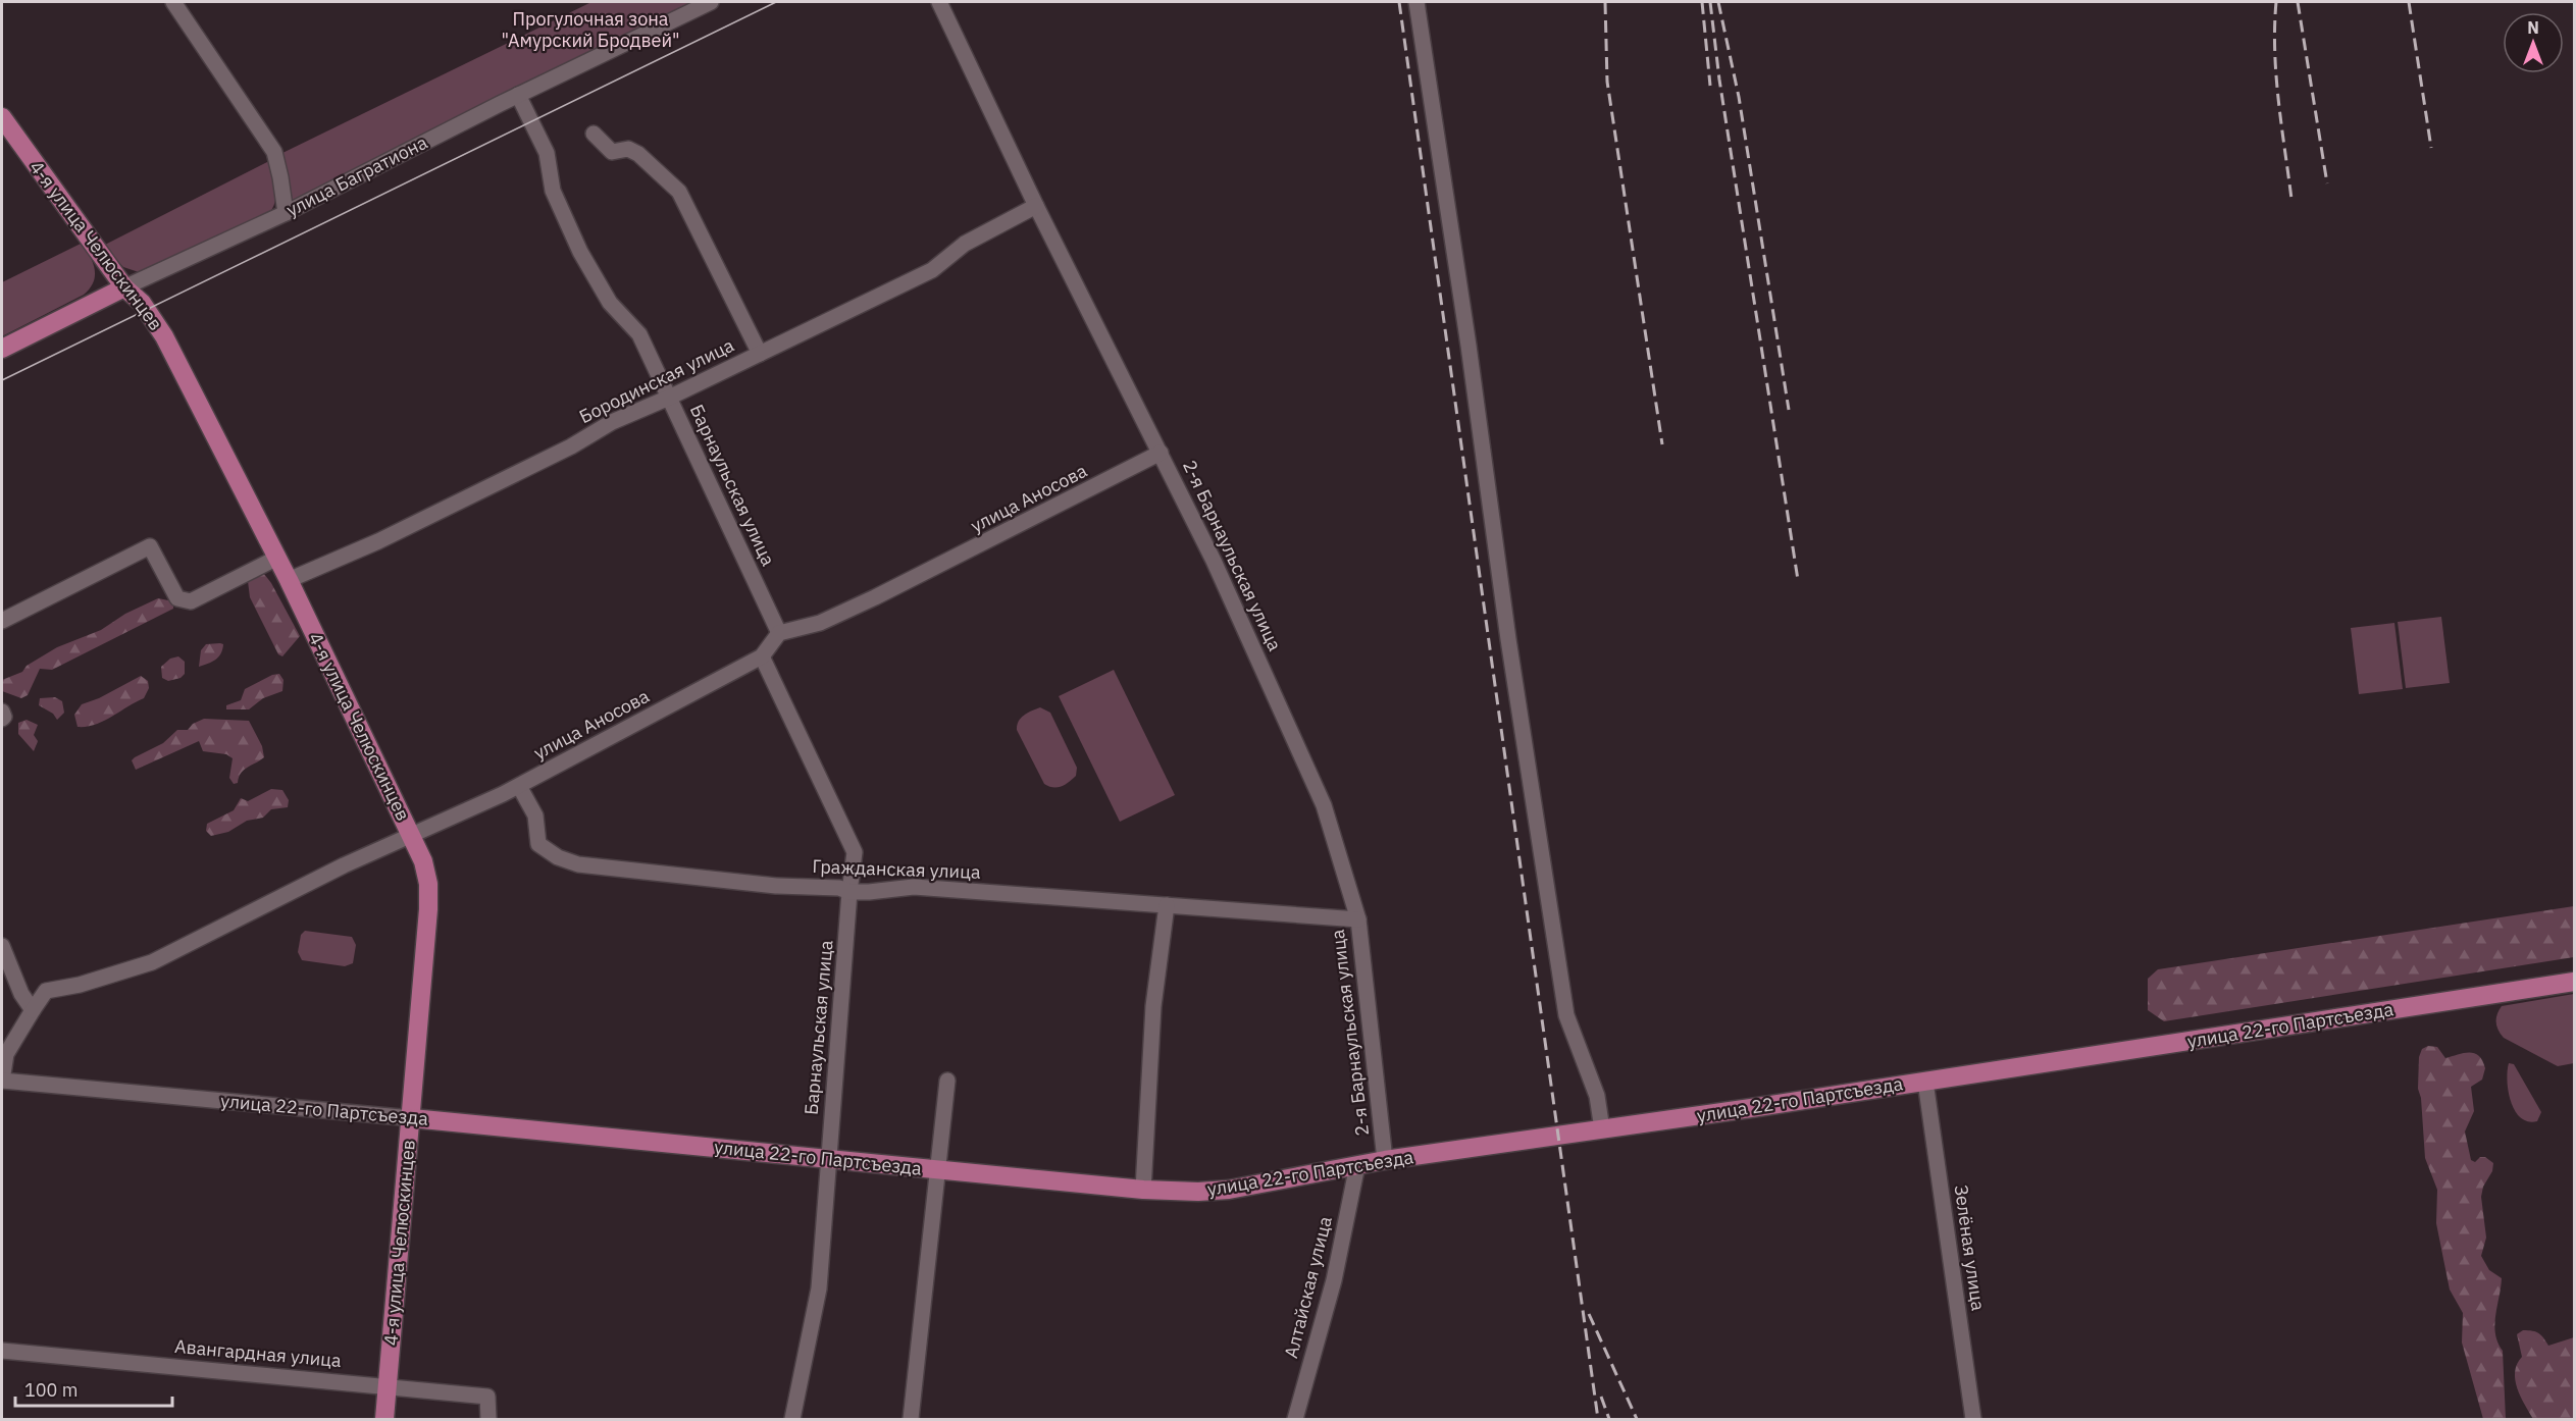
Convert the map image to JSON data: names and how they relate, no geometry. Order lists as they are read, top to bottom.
{
  "streets": {
    "main road": ["улица Багратиона", "4-я улица Челюскинцев", "улица 22-го Партсъезда"],
    "street": [
      "Бородинская улица",
      "Барнаульская улица",
      "улица Аносова",
      "2-я Барнаульская улица",
      "Гражданская улица",
      "Зелёная улица",
      "Алтайская улица",
      "Авангардная улица"
    ]
  },
  "crossings": [
    ["улица Багратиона", "4-я улица Челюскинцев"],
    ["улица Багратиона", "Барнаульская улица"],
    ["4-я улица Челюскинцев", "Бородинская улица"],
    ["4-я улица Челюскинцев", "улица Аносова"],
    ["4-я улица Челюскинцев", "улица 22-го Партсъезда"],
    ["4-я улица Челюскинцев", "Авангардная улица"],
    ["Бородинская улица", "Барнаульская улица"],
    ["Бородинская улица", "2-я Барнаульская улица"],
    ["Барнаульская улица", "улица Аносова"],
    ["Барнаульская улица", "Гражданская улица"],
    ["Барнаульская улица", "улица 22-го Партсъезда"],
    ["улица Аносова", "2-я Барнаульская улица"],
    ["улица Аносова", "Гражданская улица"],
    ["улица Аносова", "улица 22-го Партсъезда"],
    ["2-я Барнаульская улица", "Гражданская улица"],
    ["2-я Барнаульская улица", "улица 22-го Партсъезда"],
    ["улица 22-го Партсъезда", "Зелёная улица"],
    ["улица 22-го Партсъезда", "Алтайская улица"]
  ],
  "parks": ["Прогулочная зона \"Амурский Бродвей\""],
  "scale_bar": "100 m",
  "north": "top"
}
